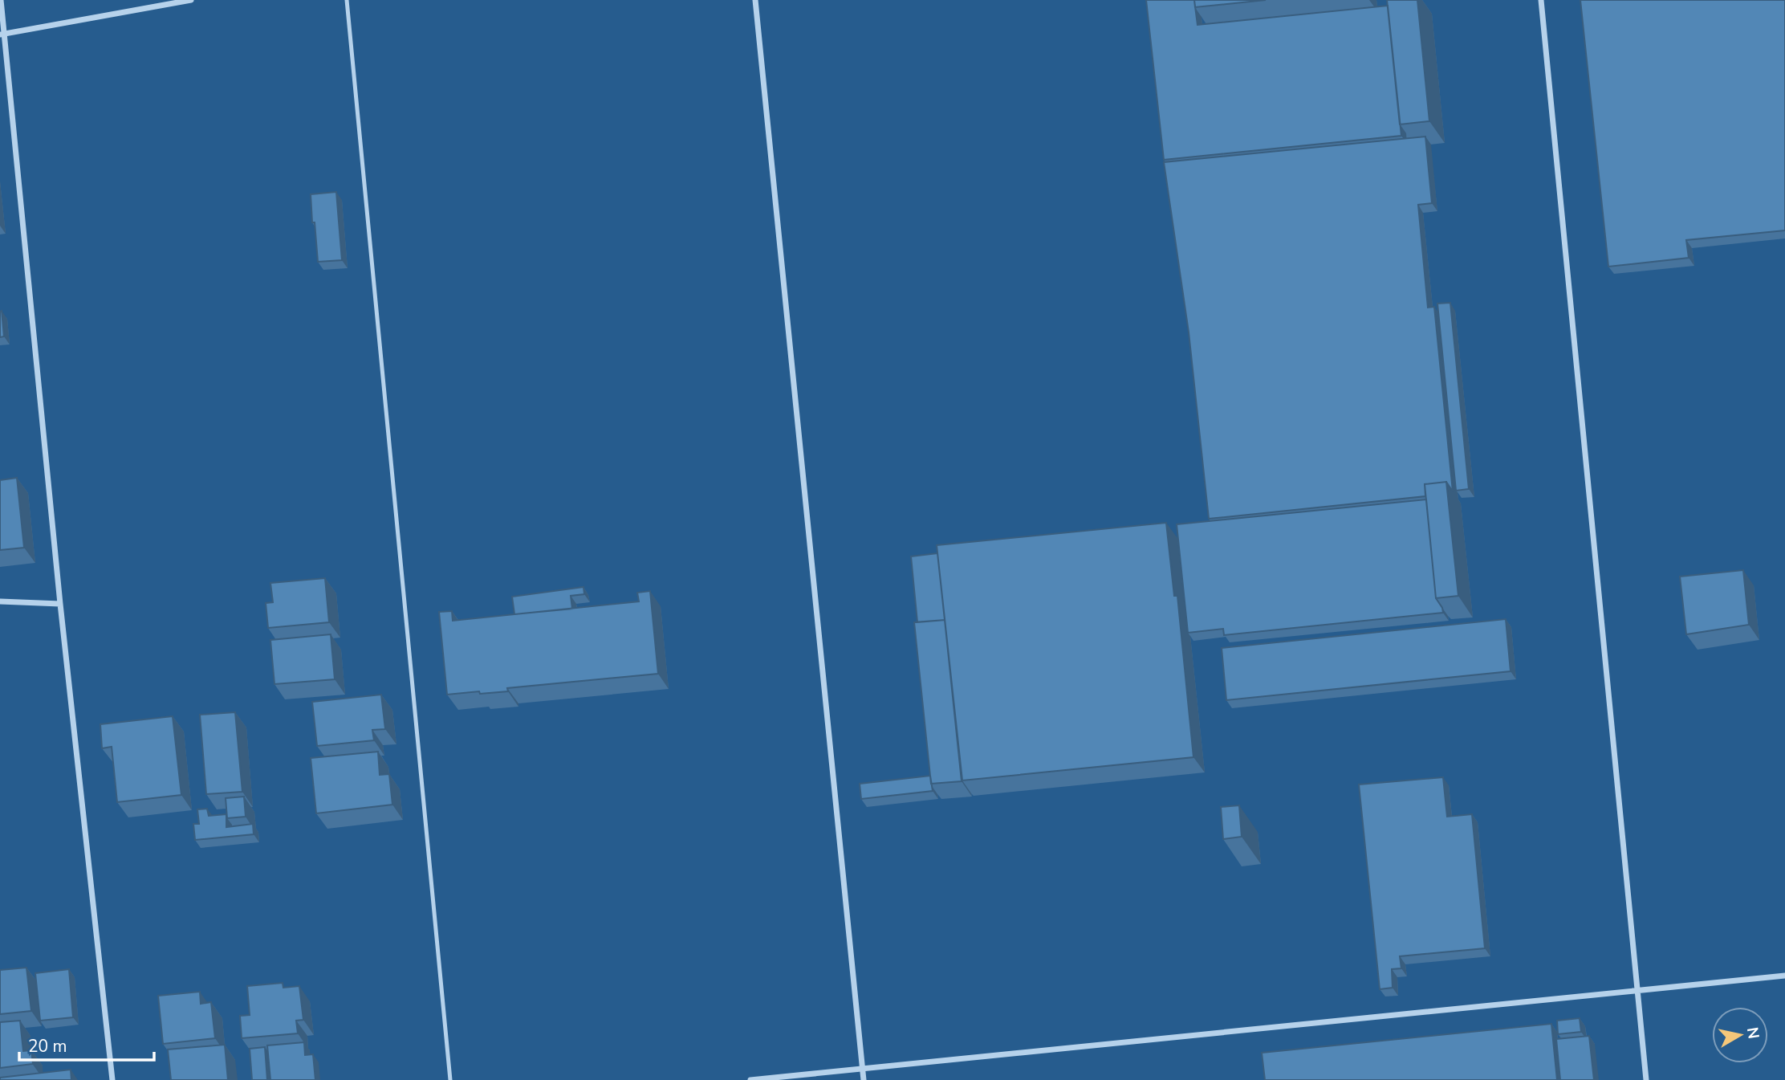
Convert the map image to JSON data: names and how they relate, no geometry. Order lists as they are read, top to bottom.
{
  "scale_bar": "20 m",
  "north": "right"
}
